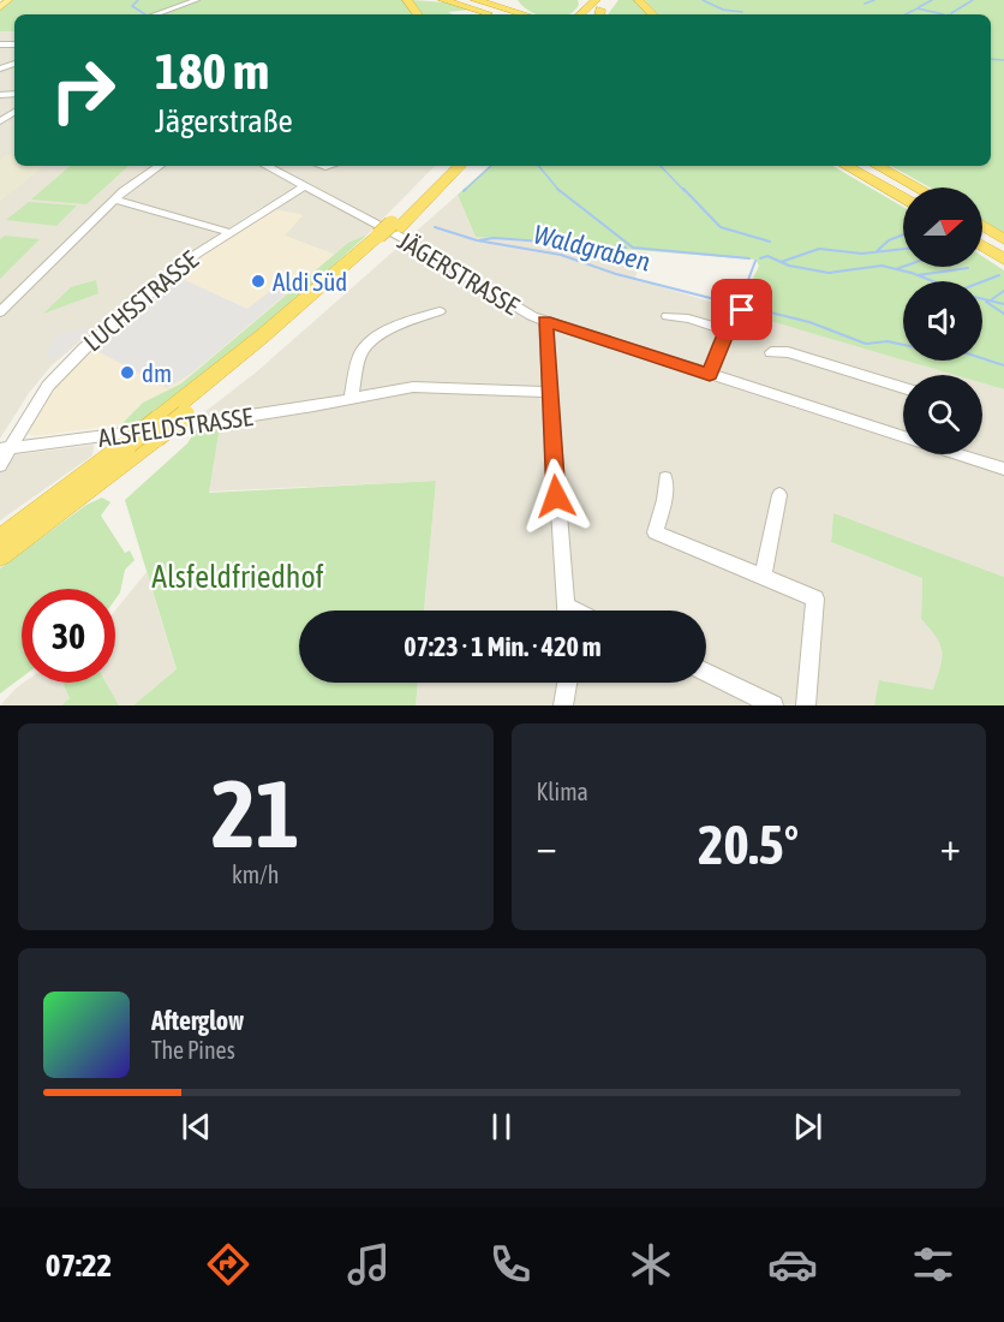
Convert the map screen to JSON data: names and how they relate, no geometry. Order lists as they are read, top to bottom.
{
  "streets": {
    "street": ["JÄGERSTRASSE", "LUCHSSTRASSE", "ALSFELDSTRASSE"]
  },
  "crossings": [
    ["JÄGERSTRASSE", "LUCHSSTRASSE"],
    ["LUCHSSTRASSE", "ALSFELDSTRASSE"]
  ],
  "water": ["Waldgraben"],
  "parks": ["Alsfeldfriedhof"],
  "places": ["Aldi Süd", "dm"],
  "north": "right",
  "page": {
    "turn": ["180 m", "Jägerstraße"],
    "limit": "30",
    "trip": "07:23 · 1 Min. · 420 m",
    "tile": [
      ["21", "km/h"],
      "Klima"
    ],
    "heat": ["−", "20.5°", "+"],
    "song": ["Afterglow", "The Pines"],
    "tabs": "07:22"
  }
}
